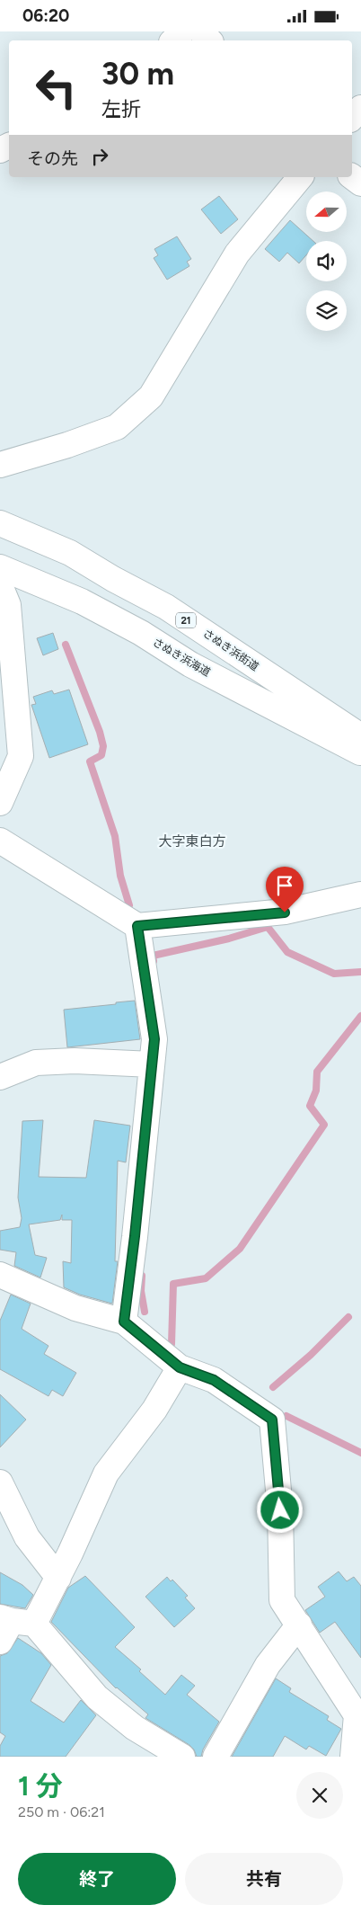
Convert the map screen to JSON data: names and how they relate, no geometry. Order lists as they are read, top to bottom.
{
  "streets": {
    "street": ["21", "さぬき浜街道", "さぬき浜海道"]
  },
  "districts": ["大字東白方"],
  "north": "left",
  "page": {
    "status": "06:20",
    "turn": ["30 m", "左折"],
    "then": "その先",
    "heading": ["1 分", "250 m · 06:21"],
    "buttons": ["終了", "共有"]
  }
}
